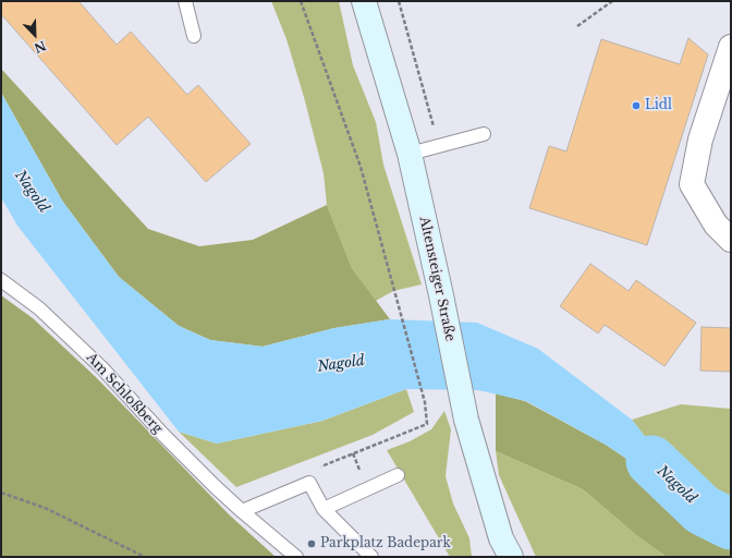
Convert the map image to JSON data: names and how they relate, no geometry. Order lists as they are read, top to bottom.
{
  "streets": {
    "main road": ["Altensteiger Straße"],
    "lane": ["Am Schloßberg"]
  },
  "water": ["Nagold"],
  "places": ["Lidl", "Parkplatz Badepark"],
  "north": "bottom right"
}
